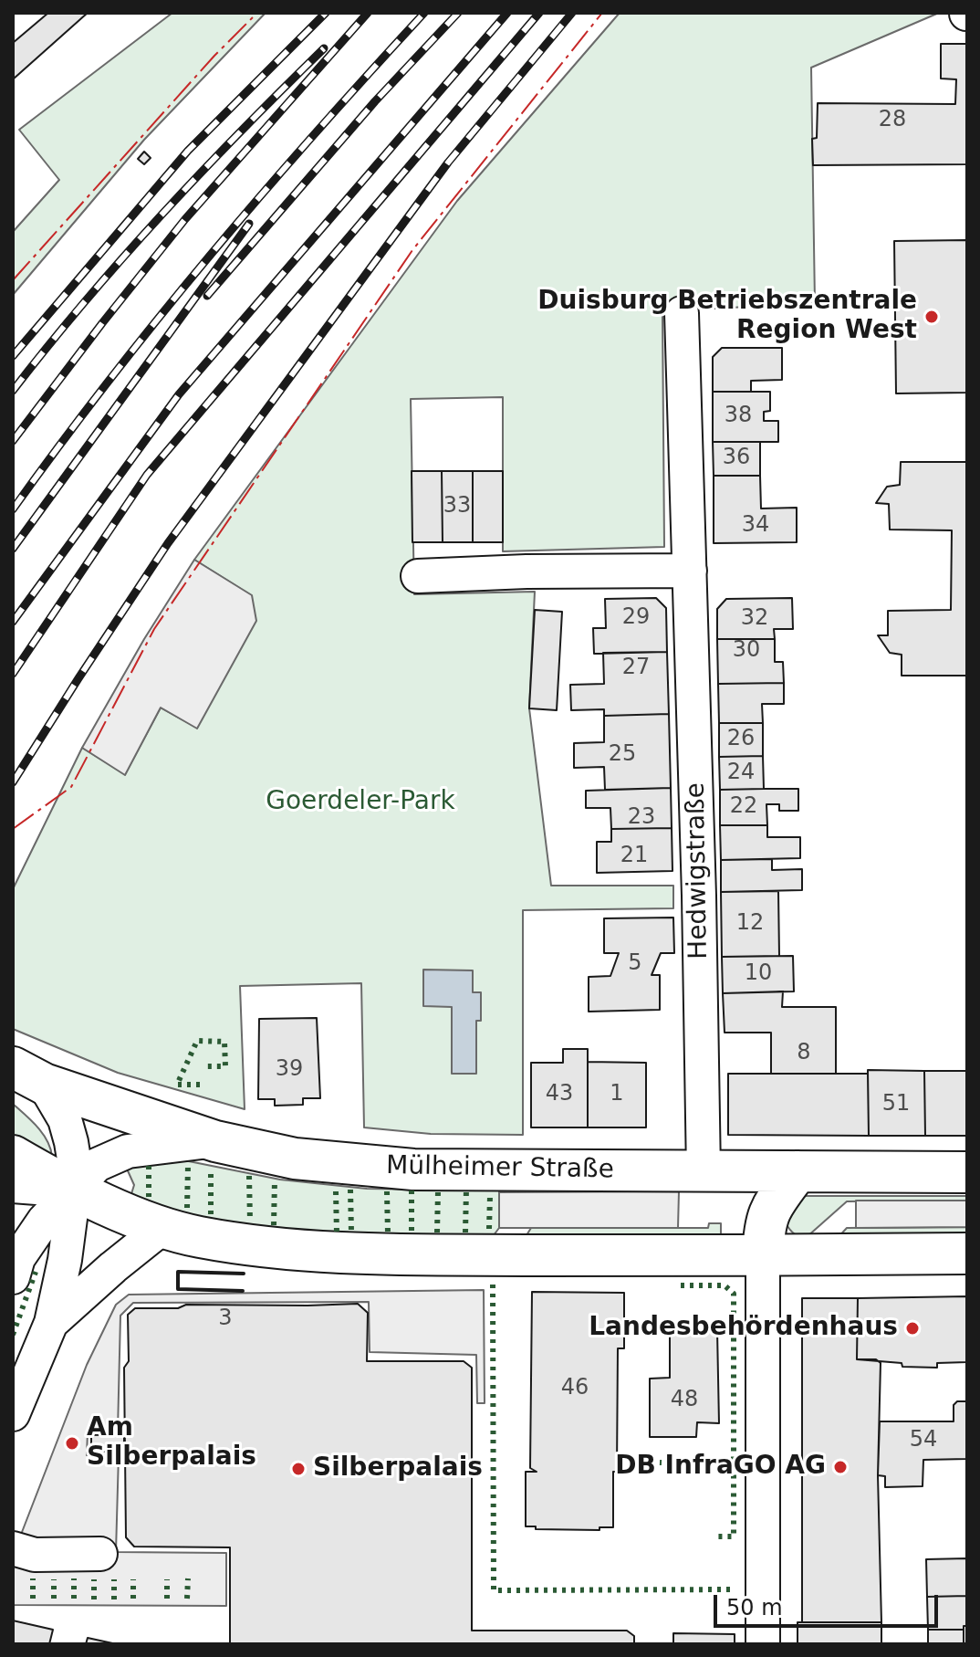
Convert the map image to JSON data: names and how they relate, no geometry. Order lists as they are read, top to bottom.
{
  "streets": {
    "main road": ["Mülheimer Straße"],
    "street": ["Hedwigstraße"]
  },
  "crossings": [
    ["Hedwigstraße", "Mülheimer Straße"]
  ],
  "parks": ["Goerdeler-Park"],
  "places": [
    "Duisburg Betriebszentrale Region West",
    "Landesbehördenhaus",
    "Am Silberpalais",
    "DB InfraGO AG",
    "Silberpalais"
  ],
  "house_numbers": [
    "28",
    "38",
    "36",
    "33",
    "34",
    "29",
    "32",
    "30",
    "27",
    "26",
    "25",
    "24",
    "22",
    "23",
    "21",
    "12",
    "5",
    "10",
    "8",
    "39",
    "43",
    "1",
    "51",
    "3",
    "46",
    "48",
    "54"
  ],
  "scale_bar": "50 m"
}
